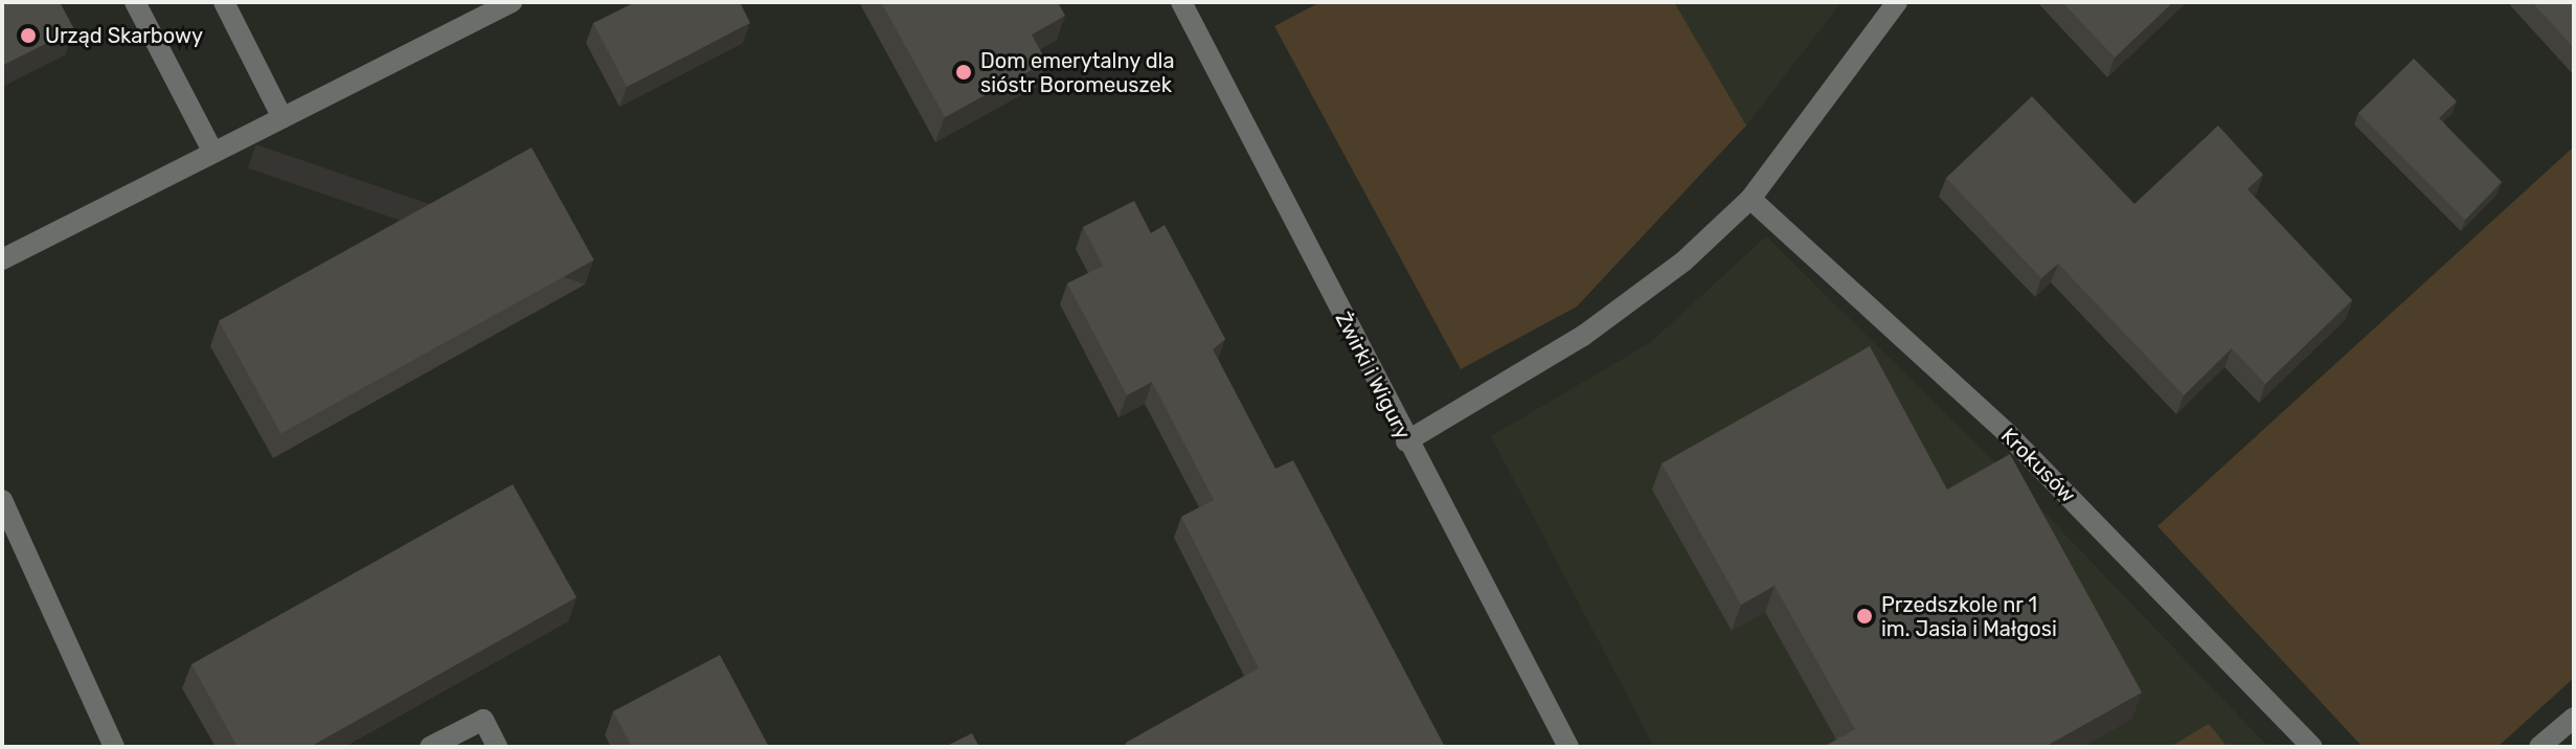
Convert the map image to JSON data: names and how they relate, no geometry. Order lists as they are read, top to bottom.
{
  "streets": {
    "street": ["Żwirki i Wigury", "Krokusów"]
  },
  "places": ["Urząd Skarbowy", "Dom emerytalny dla sióstr Boromeuszek", "Przedszkole nr 1 im. Jasia i Małgosi"]
}
